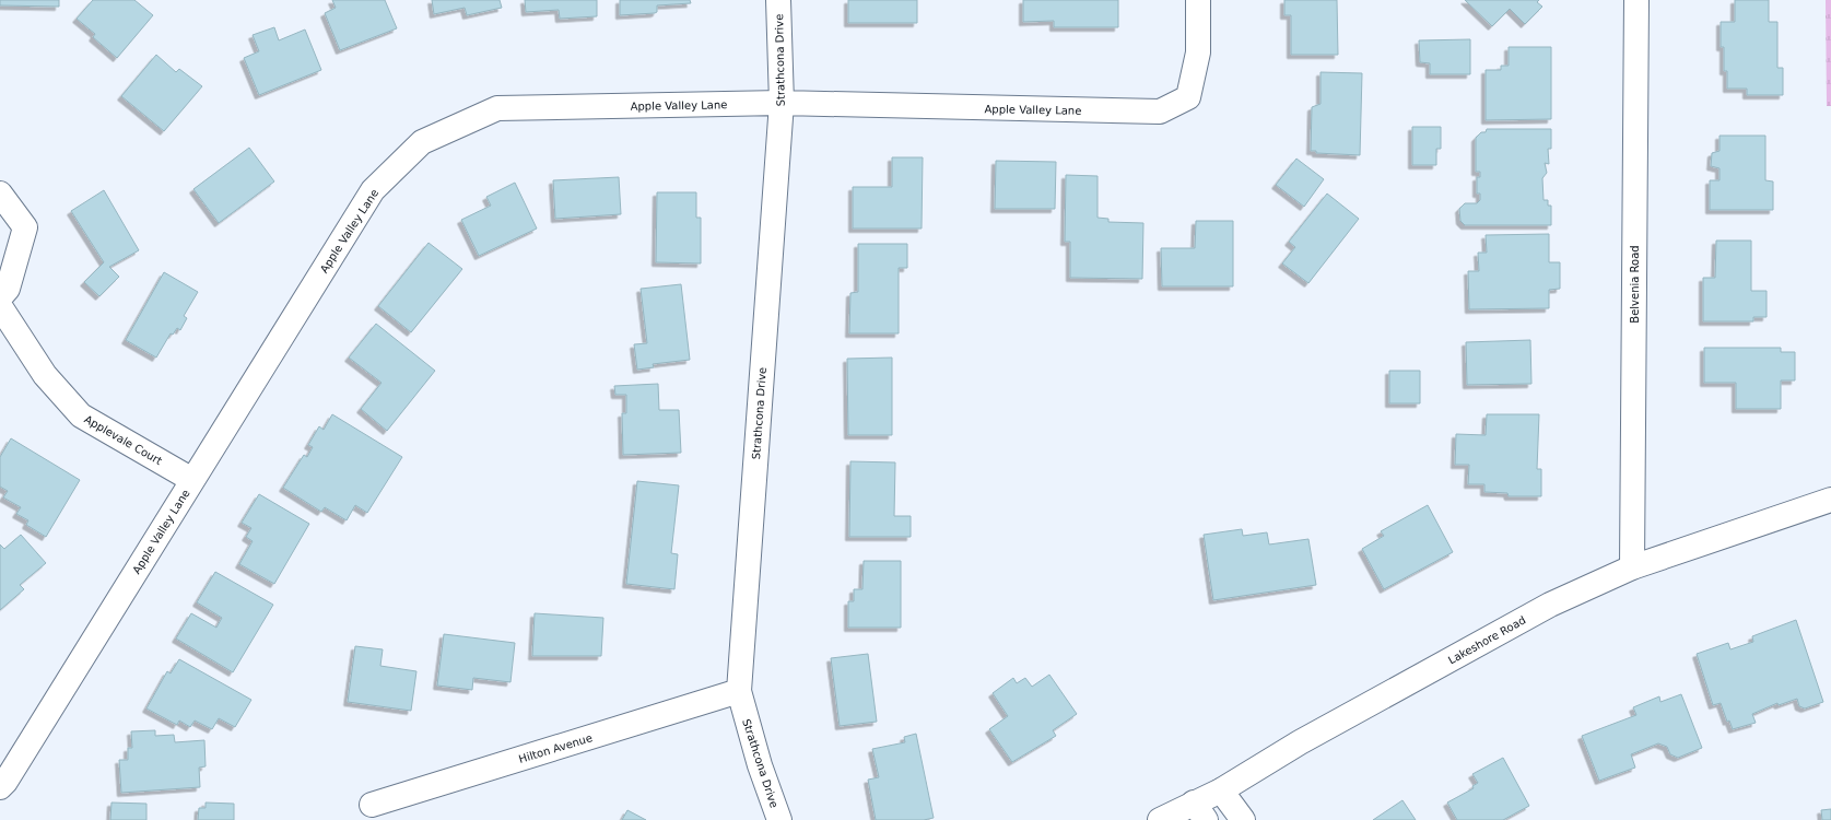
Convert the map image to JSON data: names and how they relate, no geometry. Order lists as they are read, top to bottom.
{
  "streets": {
    "street": [
      "Strathcona Drive",
      "Apple Valley Lane",
      "Belvenia Road",
      "Applevale Court",
      "Lakeshore Road",
      "Hilton Avenue"
    ]
  },
  "crossings": [
    ["Strathcona Drive", "Apple Valley Lane"],
    ["Strathcona Drive", "Hilton Avenue"],
    ["Apple Valley Lane", "Applevale Court"],
    ["Belvenia Road", "Lakeshore Road"]
  ]
}
